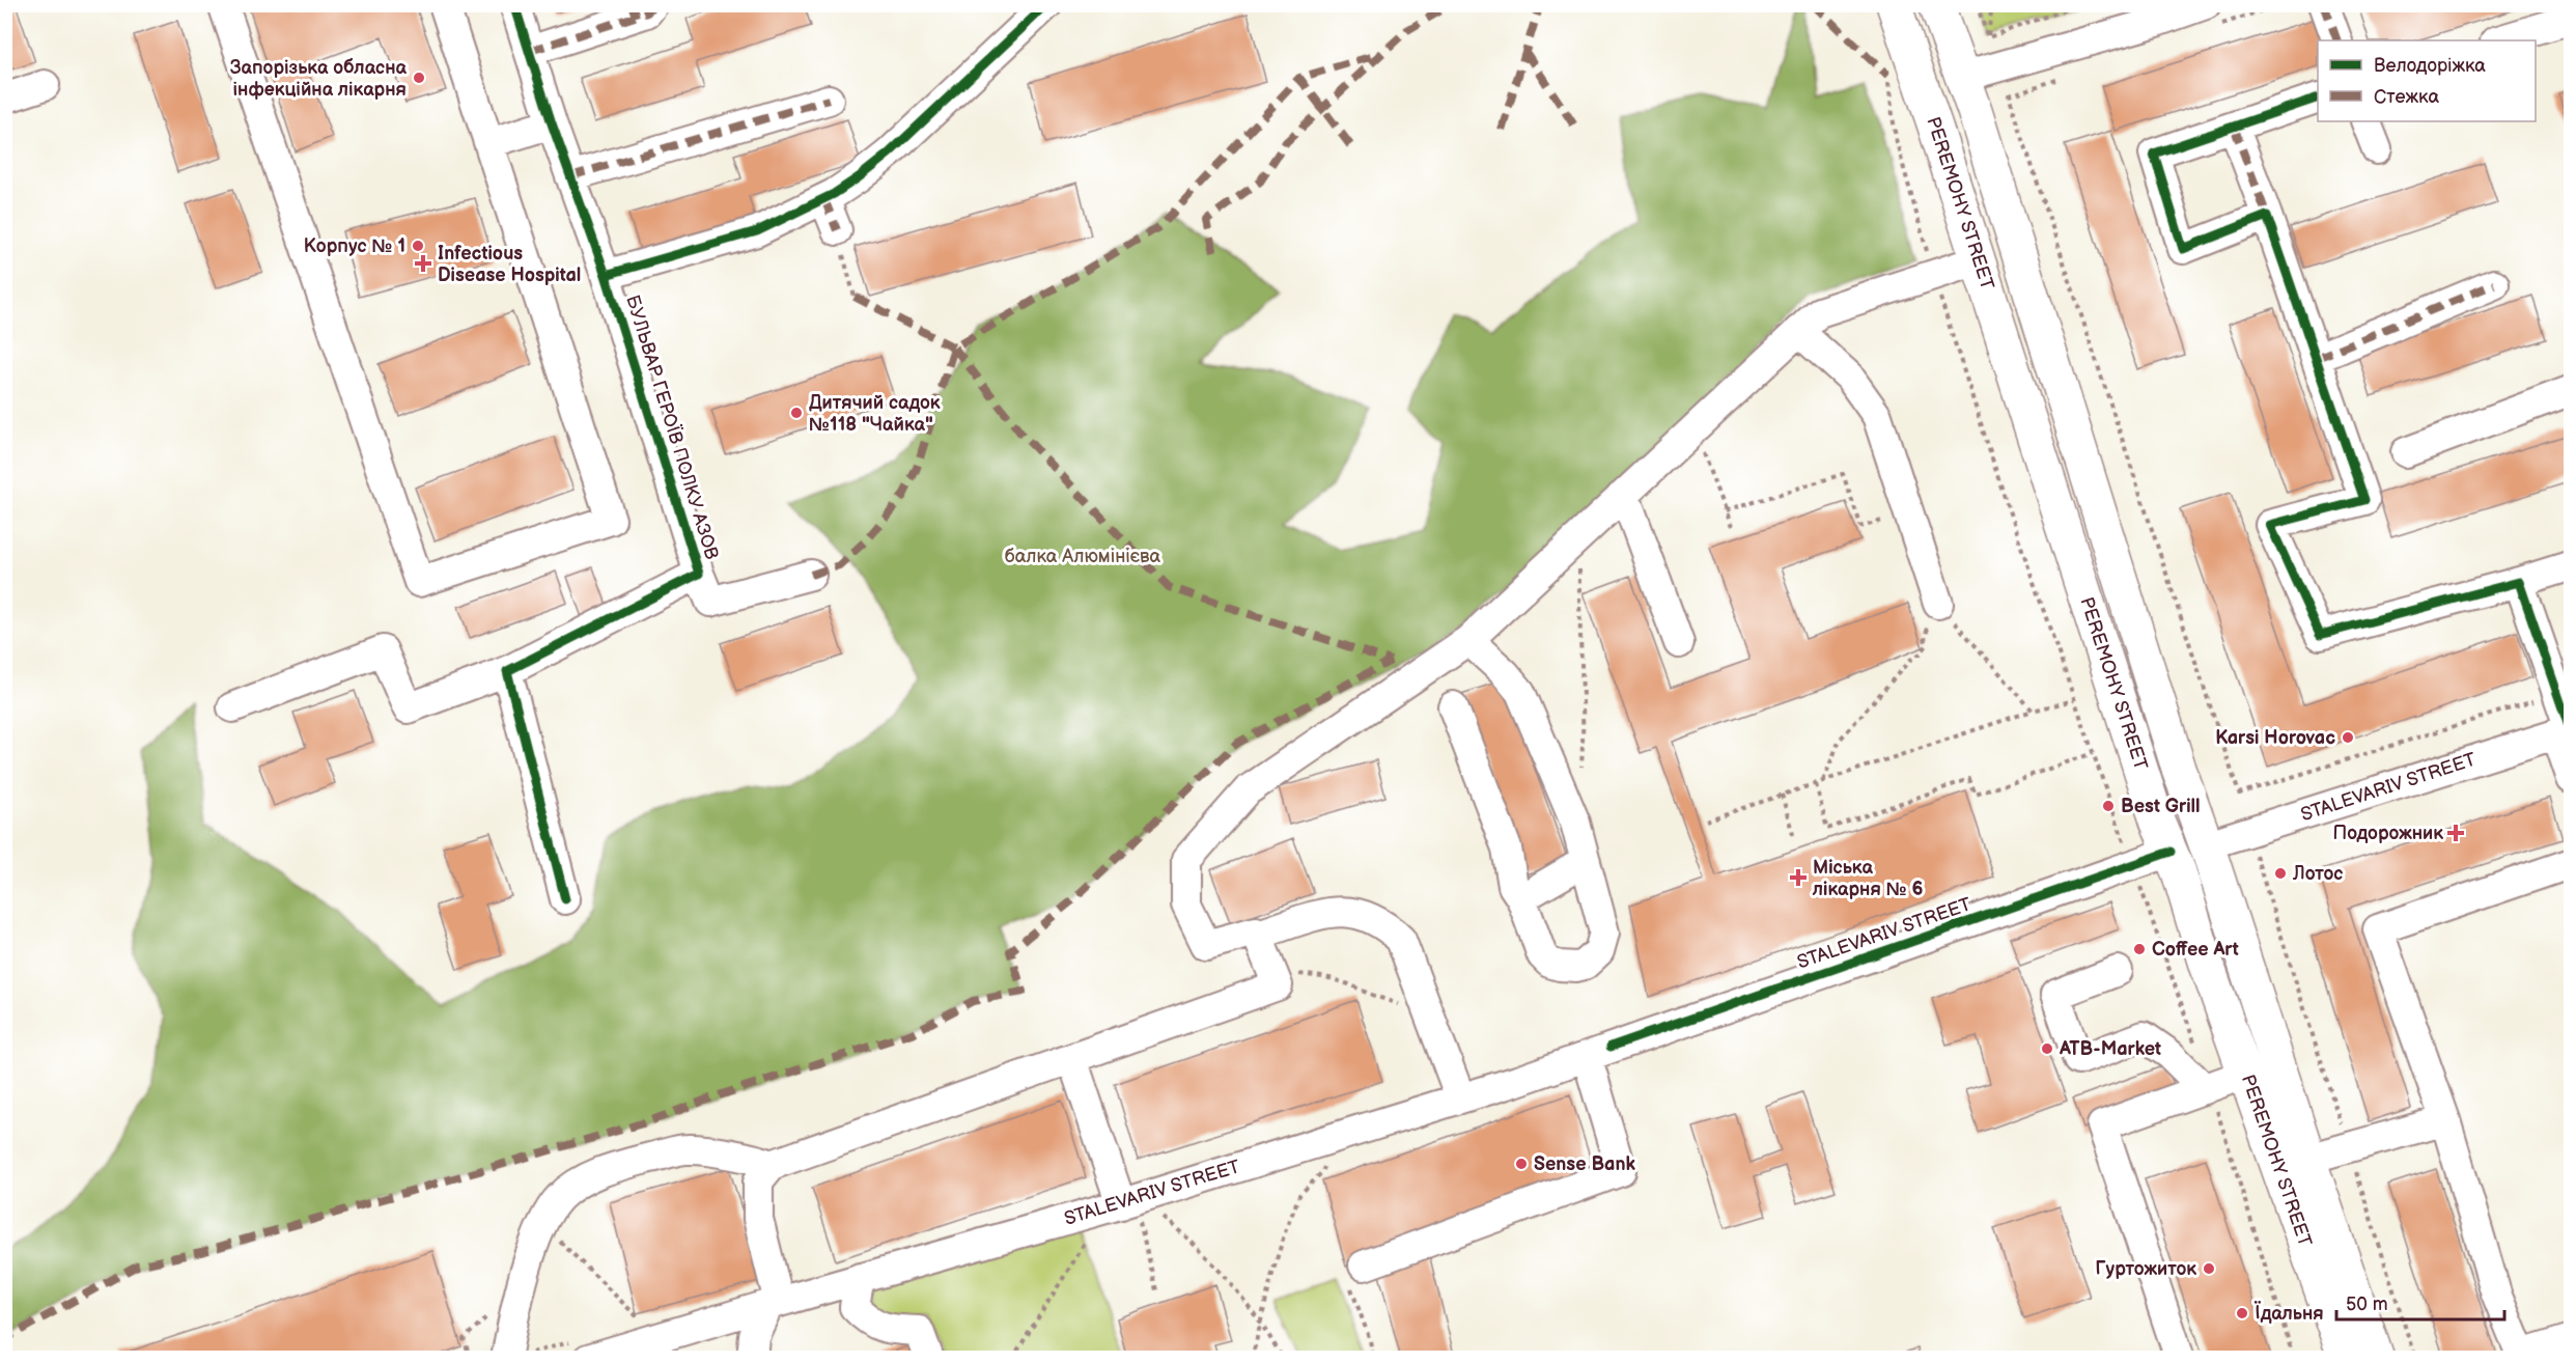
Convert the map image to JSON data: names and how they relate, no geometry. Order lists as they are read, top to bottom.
{
  "streets": {
    "main road": ["PEREMOHY STREET"],
    "street": ["БУЛЬВАР ГЕРОЇВ ПОЛКУ АЗОВ", "STALEVARIV STREET"]
  },
  "crossings": [
    ["PEREMOHY STREET", "STALEVARIV STREET"]
  ],
  "parks": ["балка Алюмінієва"],
  "places": {
    "other": [
      "Запорізька обласна інфекційна лікарня",
      "Корпус № 1",
      "Дитячий садок №118 \"Чайка\"",
      "Karsi Horovac",
      "Best Grill",
      "Лотос",
      "Coffee Art",
      "ATB-Market",
      "Sense Bank",
      "Гуртожиток",
      "Їдальня"
    ],
    "health": ["Infectious Disease Hospital", "Подорожник", "Мiська лiкарня № 6"]
  },
  "legend": ["Велодоріжка", "Стежка"],
  "scale_bar": "50 m"
}
